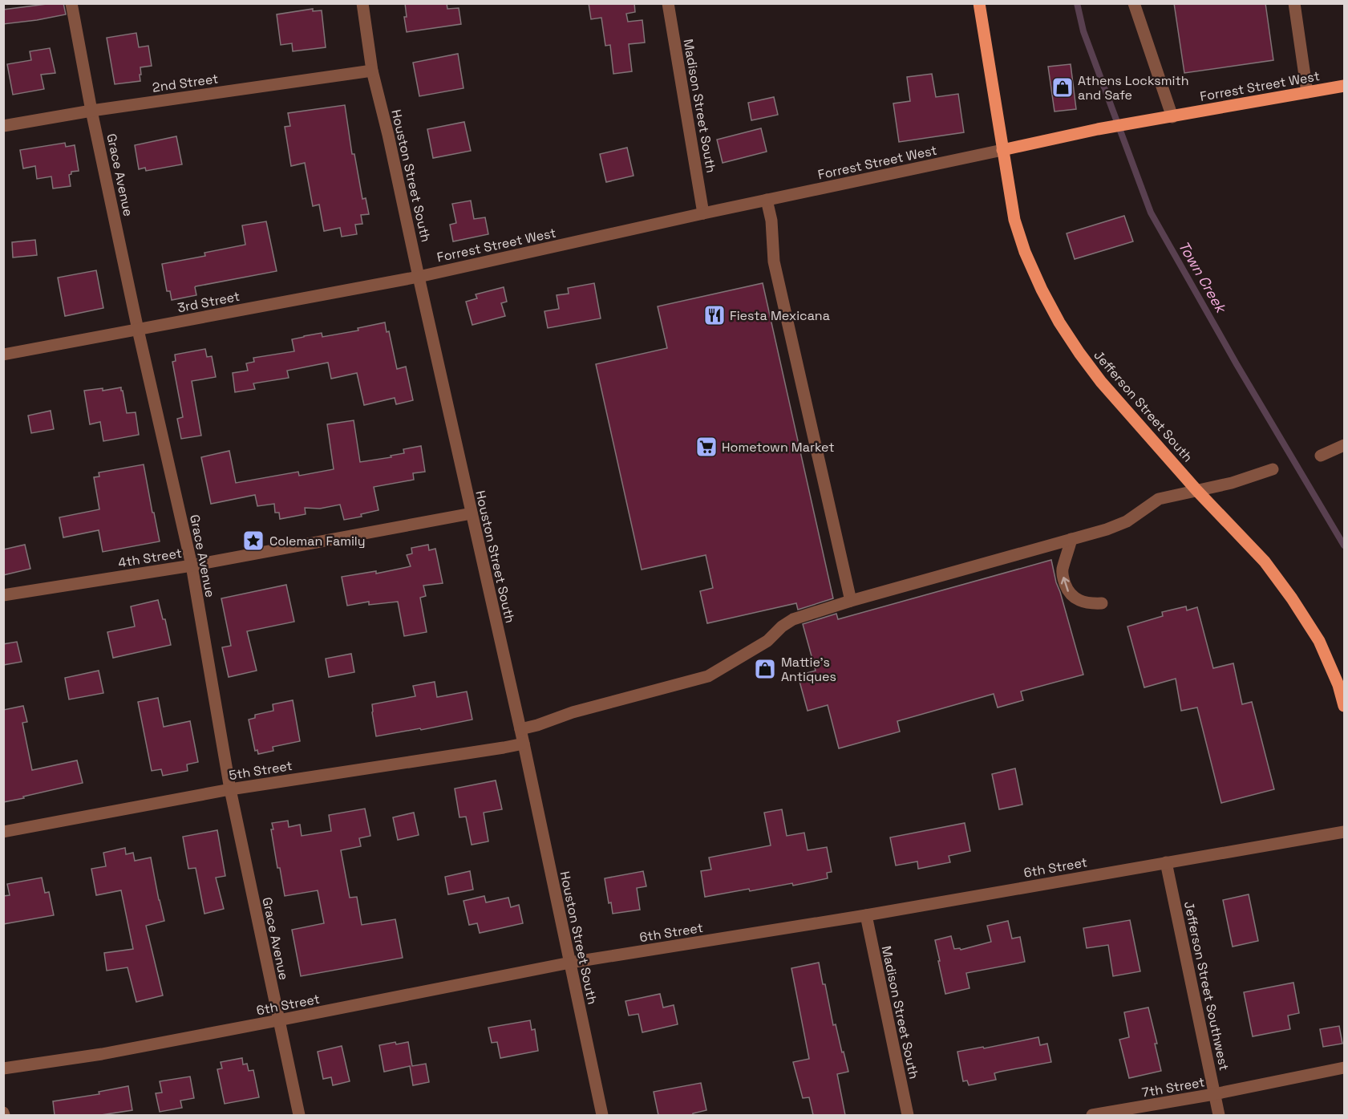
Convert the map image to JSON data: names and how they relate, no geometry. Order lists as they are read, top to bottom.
{
  "streets": {
    "main road": ["Forrest Street West", "Jefferson Street South"],
    "street": [
      "2nd Street",
      "Madison Street South",
      "Grace Avenue",
      "Houston Street South",
      "3rd Street",
      "4th Street",
      "5th Street",
      "6th Street",
      "Jefferson Street Southwest",
      "7th Street"
    ]
  },
  "crossings": [
    ["2nd Street", "Grace Avenue"],
    ["2nd Street", "Houston Street South"],
    ["Forrest Street West", "Madison Street South"],
    ["Forrest Street West", "Houston Street South"],
    ["Forrest Street West", "3rd Street"],
    ["Forrest Street West", "Jefferson Street South"],
    ["Madison Street South", "6th Street"],
    ["Grace Avenue", "3rd Street"],
    ["Grace Avenue", "4th Street"],
    ["Grace Avenue", "5th Street"],
    ["Grace Avenue", "6th Street"],
    ["Houston Street South", "3rd Street"],
    ["Houston Street South", "4th Street"],
    ["Houston Street South", "5th Street"],
    ["Houston Street South", "6th Street"],
    ["6th Street", "Jefferson Street Southwest"],
    ["Jefferson Street Southwest", "7th Street"]
  ],
  "water": ["Town Creek"],
  "places": {
    "shop": ["Athens Locksmith and Safe", "Mattie's Antiques"],
    "restaurant": ["Fiesta Mexicana"],
    "supermarket": ["Hometown Market"],
    "place": ["Coleman Family"]
  }
}
